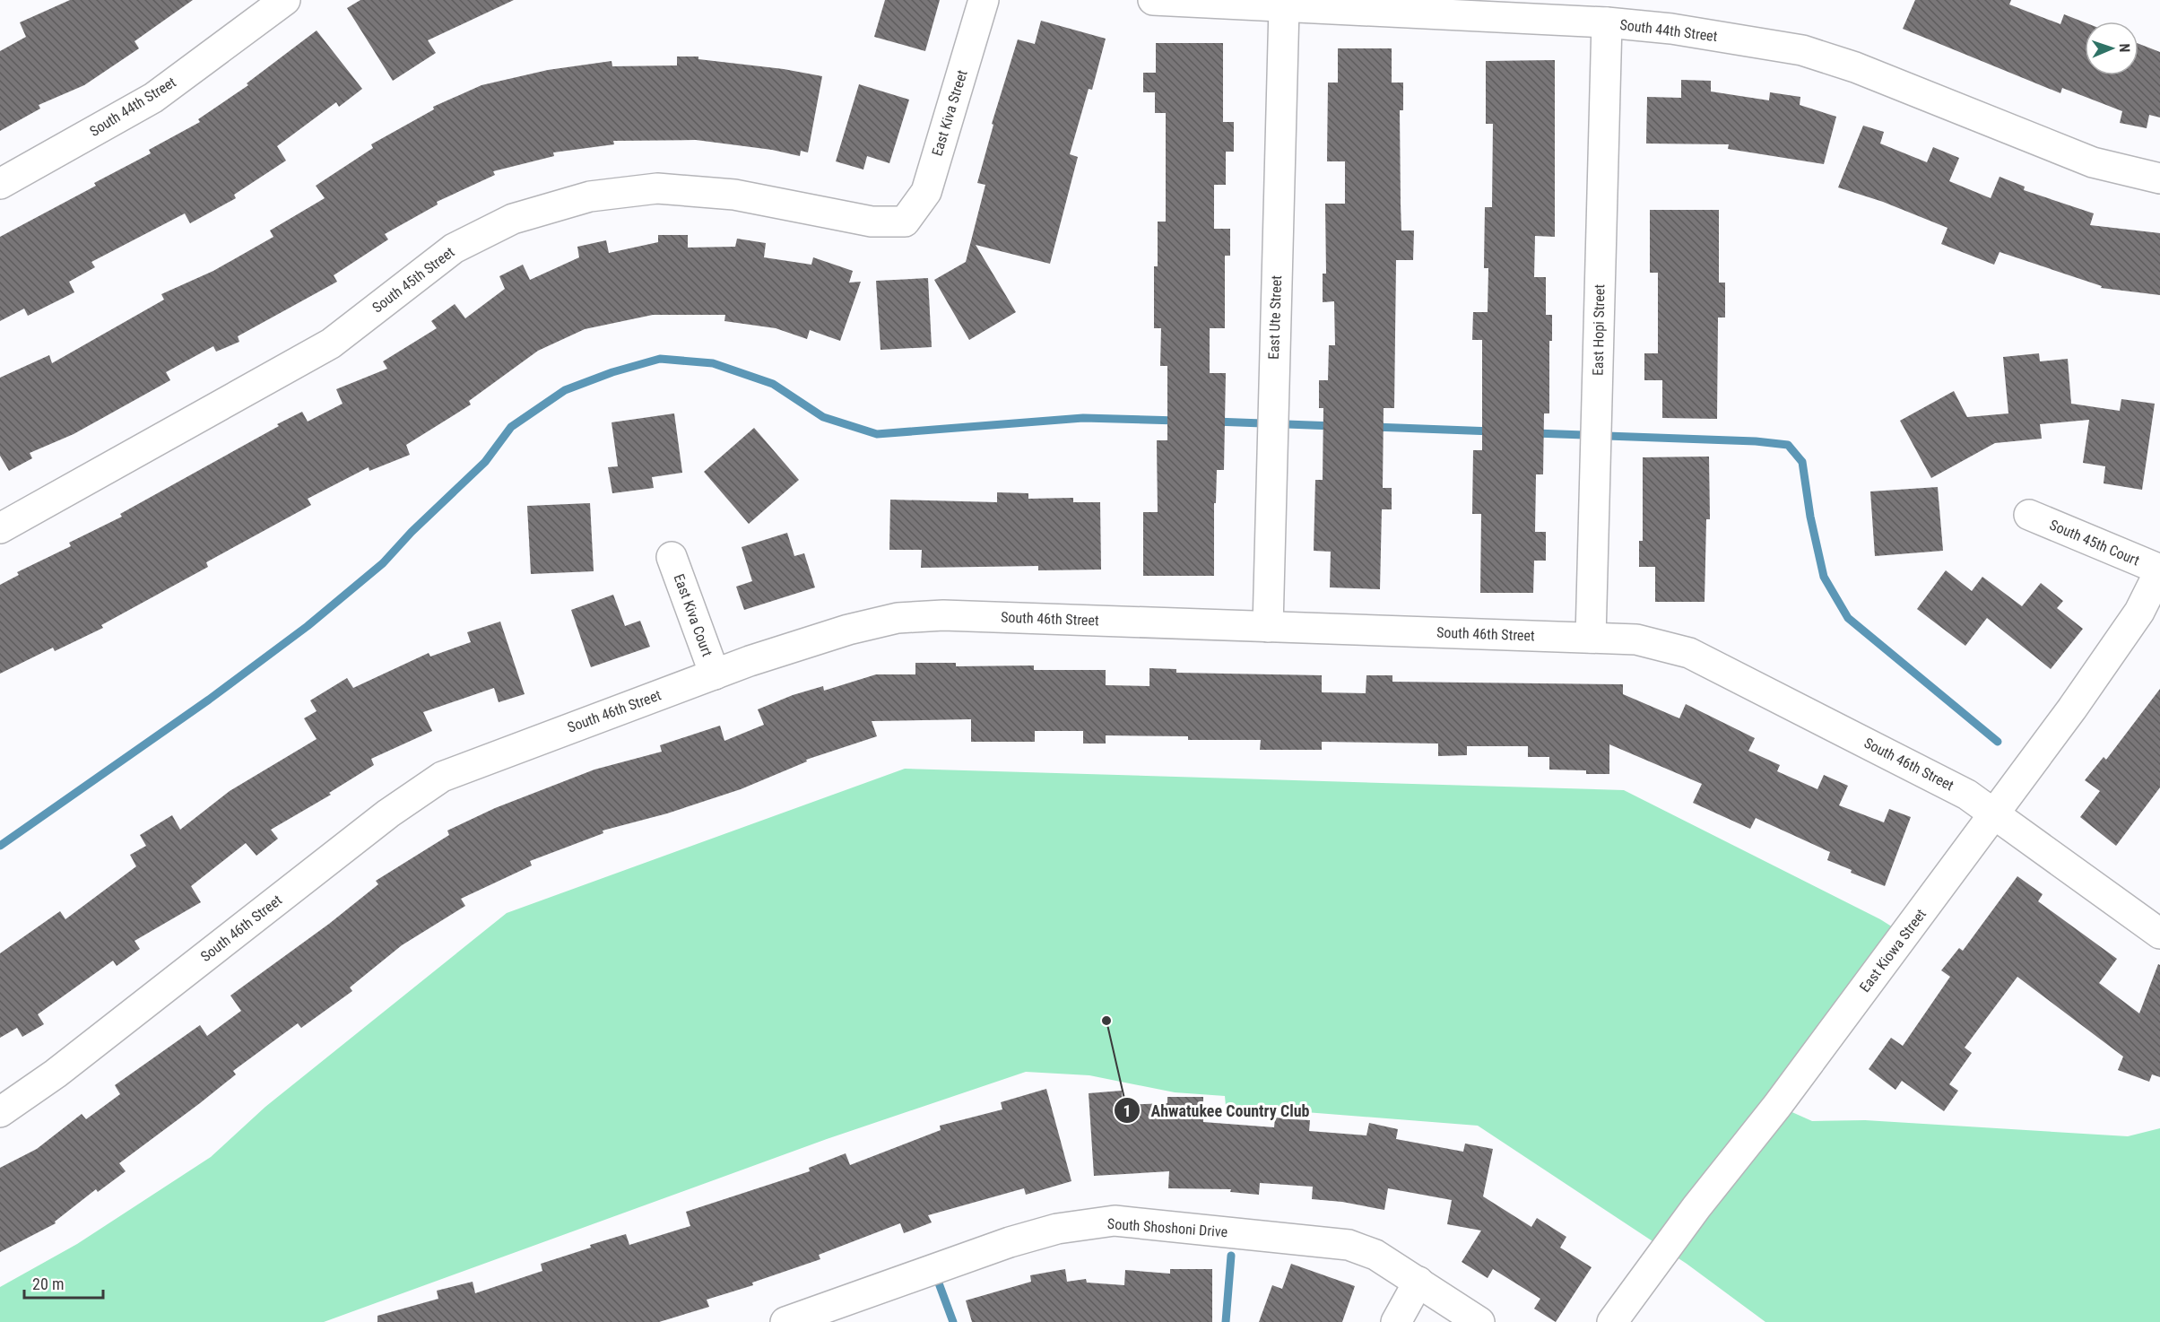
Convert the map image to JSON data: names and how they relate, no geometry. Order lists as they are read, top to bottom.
{
  "streets": {
    "street": [
      "South 44th Street",
      "East Kiva Street",
      "South 45th Street",
      "East Ute Street",
      "East Hopi Street",
      "South 45th Court",
      "East Kiva Court",
      "South 46th Street",
      "East Kiowa Street",
      "South Shoshoni Drive"
    ]
  },
  "crossings": [
    ["South 44th Street", "East Ute Street"],
    ["South 44th Street", "East Hopi Street"],
    ["East Kiva Street", "South 45th Street"],
    ["East Ute Street", "South 46th Street"],
    ["East Hopi Street", "South 46th Street"],
    ["South 45th Court", "East Kiowa Street"],
    ["East Kiva Court", "South 46th Street"],
    ["South 46th Street", "East Kiowa Street"]
  ],
  "places": ["Ahwatukee Country Club"],
  "scale_bar": "20 m",
  "north": "right"
}
